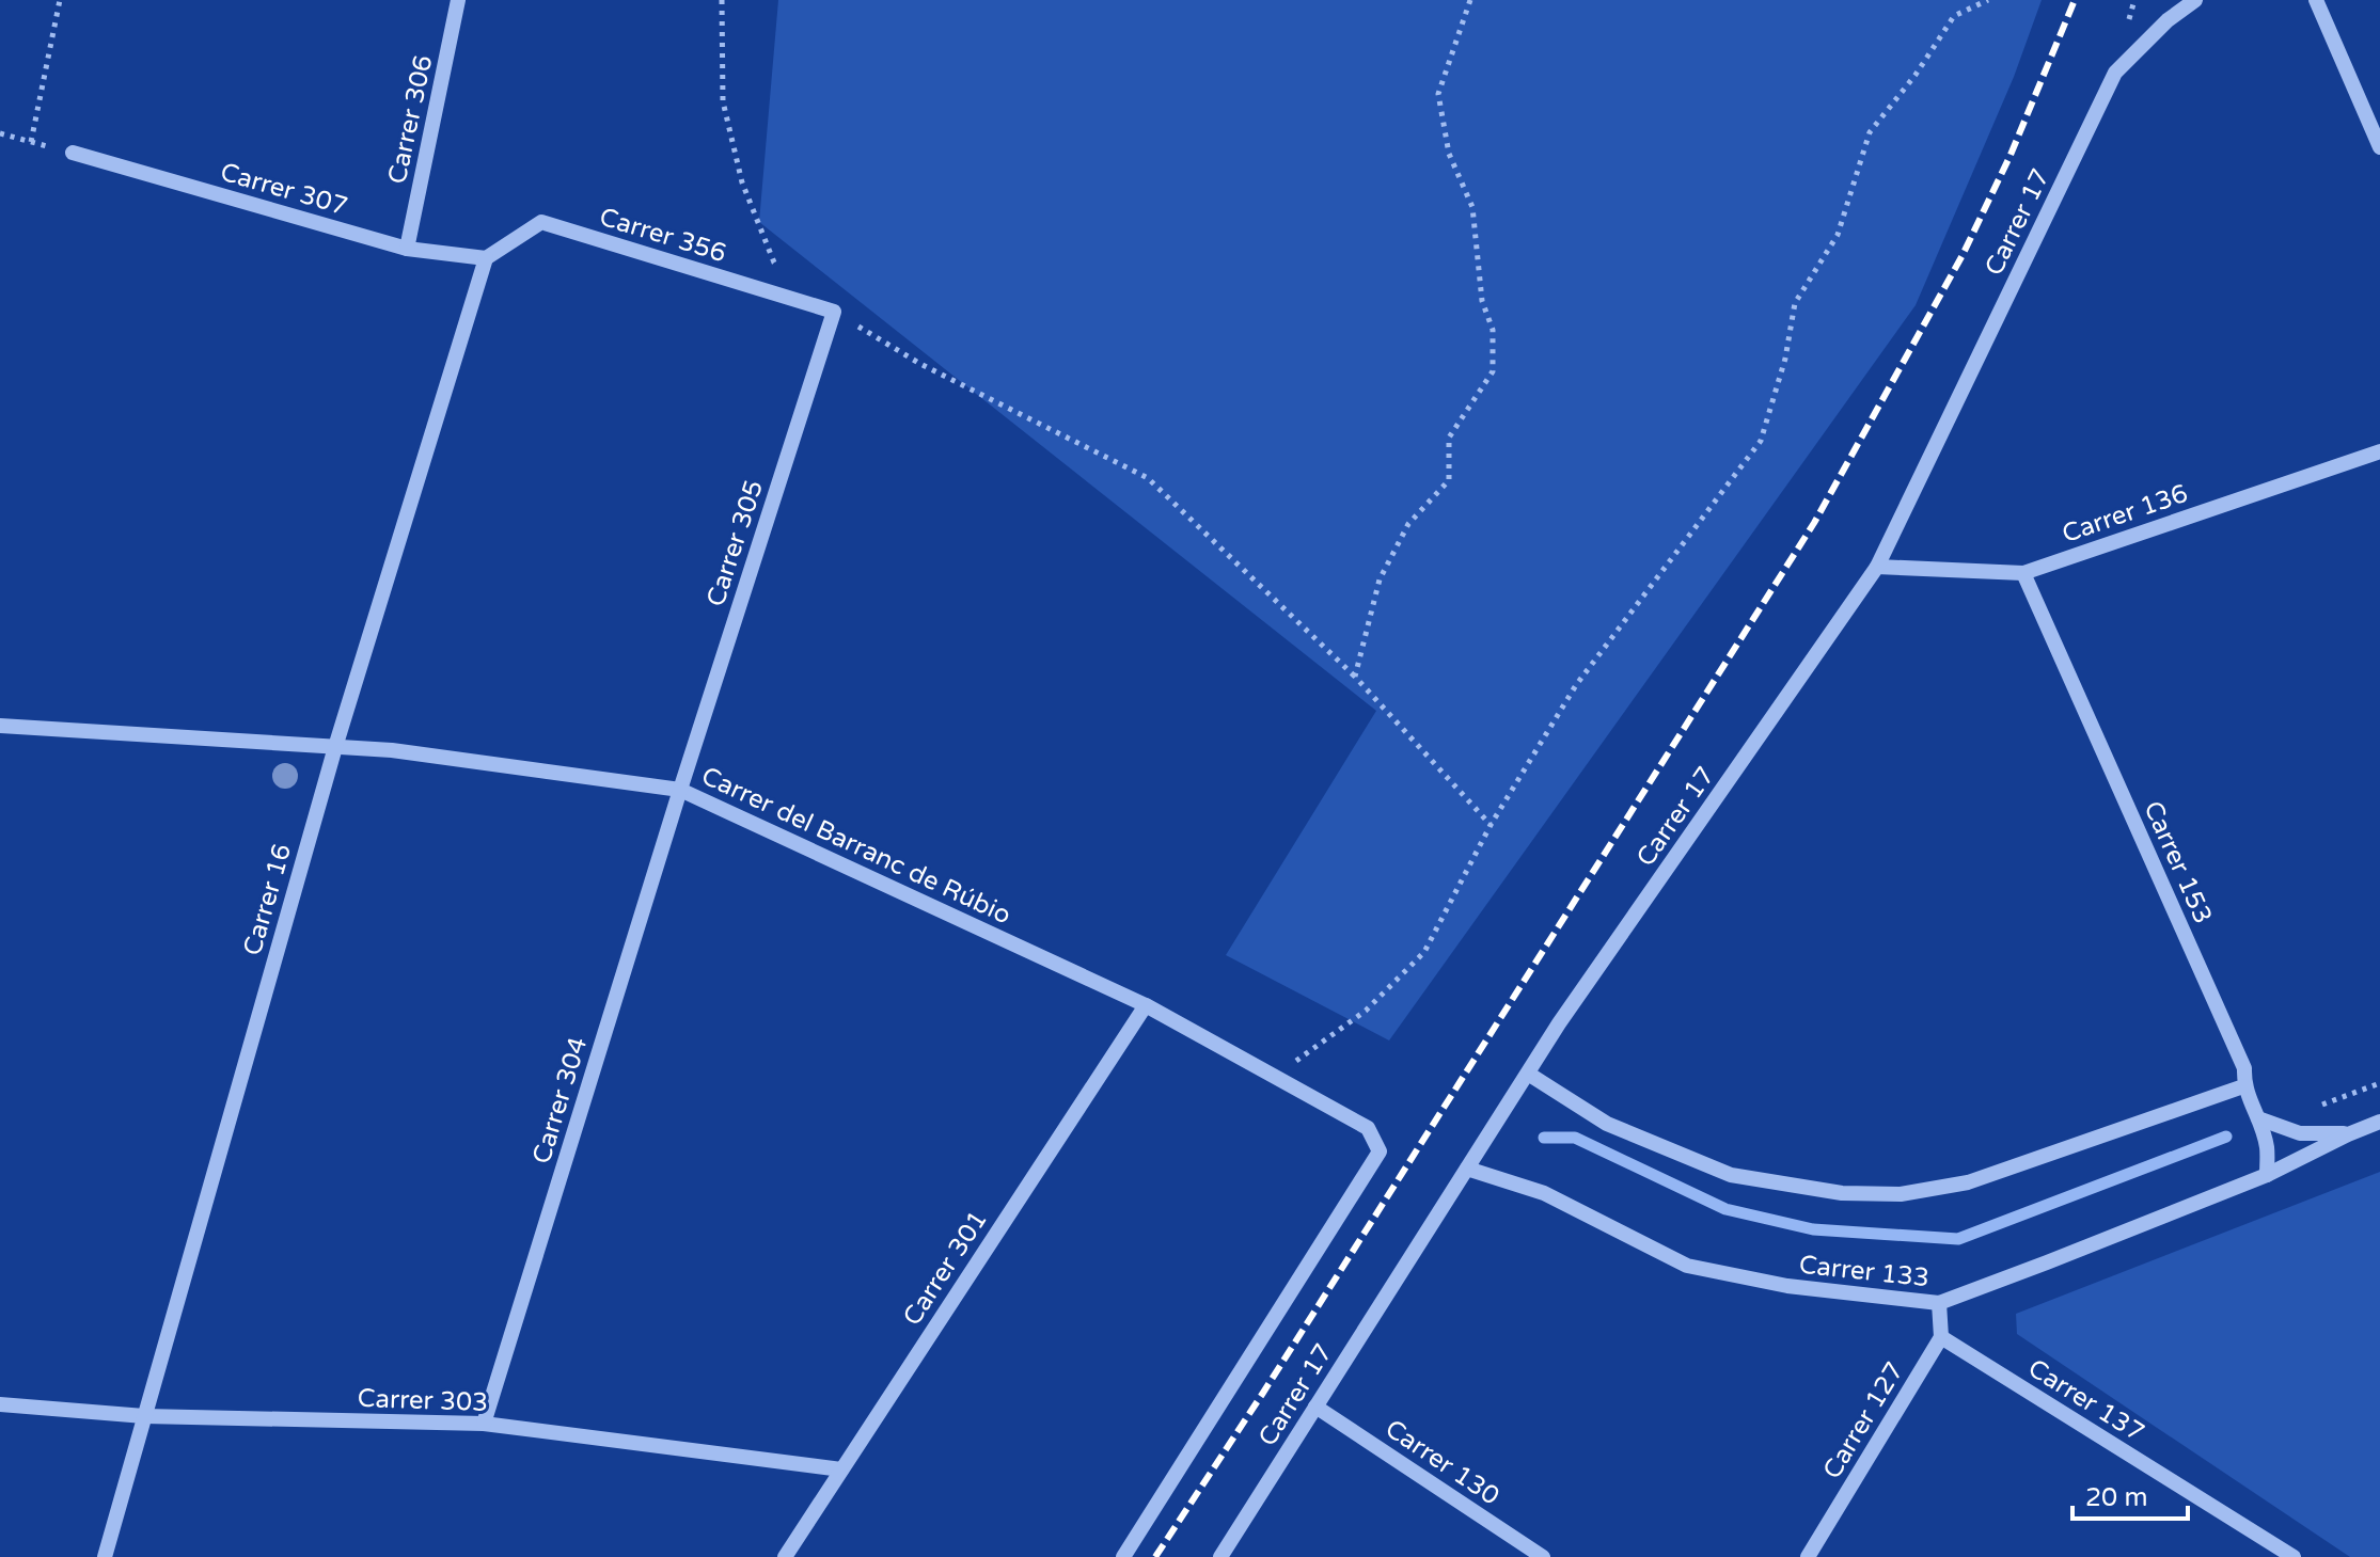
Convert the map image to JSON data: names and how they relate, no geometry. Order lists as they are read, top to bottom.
{
  "streets": {
    "street": [
      "Carrer 306",
      "Carrer 307",
      "Carrer 17",
      "Carrer 356",
      "Carrer 136",
      "Carrer 305",
      "Carrer del Barranc de Rúbio",
      "Carrer 153",
      "Carrer 16",
      "Carrer 304",
      "Carrer 301",
      "Carrer 133",
      "Carrer 303",
      "Carrer 137",
      "Carrer 127",
      "Carrer 130"
    ]
  },
  "crossings": [
    ["Carrer 306", "Carrer 307"],
    ["Carrer 307", "Carrer 356"],
    ["Carrer 307", "Carrer 16"],
    ["Carrer 17", "Carrer 136"],
    ["Carrer 17", "Carrer 133"],
    ["Carrer 17", "Carrer 130"],
    ["Carrer 356", "Carrer 305"],
    ["Carrer 356", "Carrer 16"],
    ["Carrer 136", "Carrer 153"],
    ["Carrer 305", "Carrer del Barranc de Rúbio"],
    ["Carrer 305", "Carrer 304"],
    ["Carrer del Barranc de Rúbio", "Carrer 16"],
    ["Carrer del Barranc de Rúbio", "Carrer 304"],
    ["Carrer del Barranc de Rúbio", "Carrer 301"],
    ["Carrer 153", "Carrer 133"],
    ["Carrer 16", "Carrer 303"],
    ["Carrer 304", "Carrer 303"],
    ["Carrer 301", "Carrer 303"],
    ["Carrer 137", "Carrer 127"]
  ],
  "scale_bar": "20 m"
}
